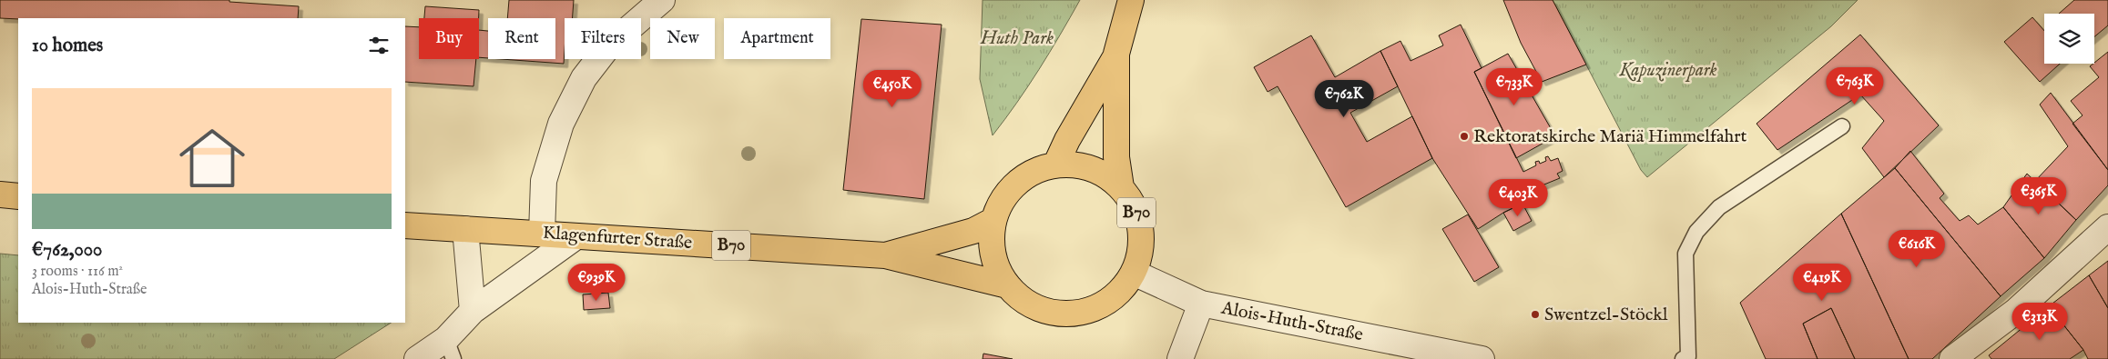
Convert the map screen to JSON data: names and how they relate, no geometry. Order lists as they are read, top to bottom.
{
  "streets": {
    "main road": ["B70", "Klagenfurter Straße"],
    "street": ["Alois-Huth-Straße"]
  },
  "crossings": [
    ["B70", "Klagenfurter Straße"],
    ["B70", "Alois-Huth-Straße"],
    ["Klagenfurter Straße", "Alois-Huth-Straße"]
  ],
  "parks": ["Huth Park", "Kapuzinerpark"],
  "places": ["Rektoratskirche Mariä Himmelfahrt", "Swentzel-Stöckl"],
  "page": {
    "chip": [
      "Buy",
      "Rent",
      "Filters",
      "New",
      "Apartment"
    ],
    "heading": "10 homes",
    "price": [
      "€763K",
      "€733K",
      "€450K",
      "€762K",
      "€365K",
      "€403K",
      "€616K",
      "€939K",
      "€419K",
      "€313K"
    ],
    "list": [
      {
        "name": "€762,000",
        "note": "3 rooms · 116 m² · Alois-Huth-Straße"
      }
    ]
  }
}
